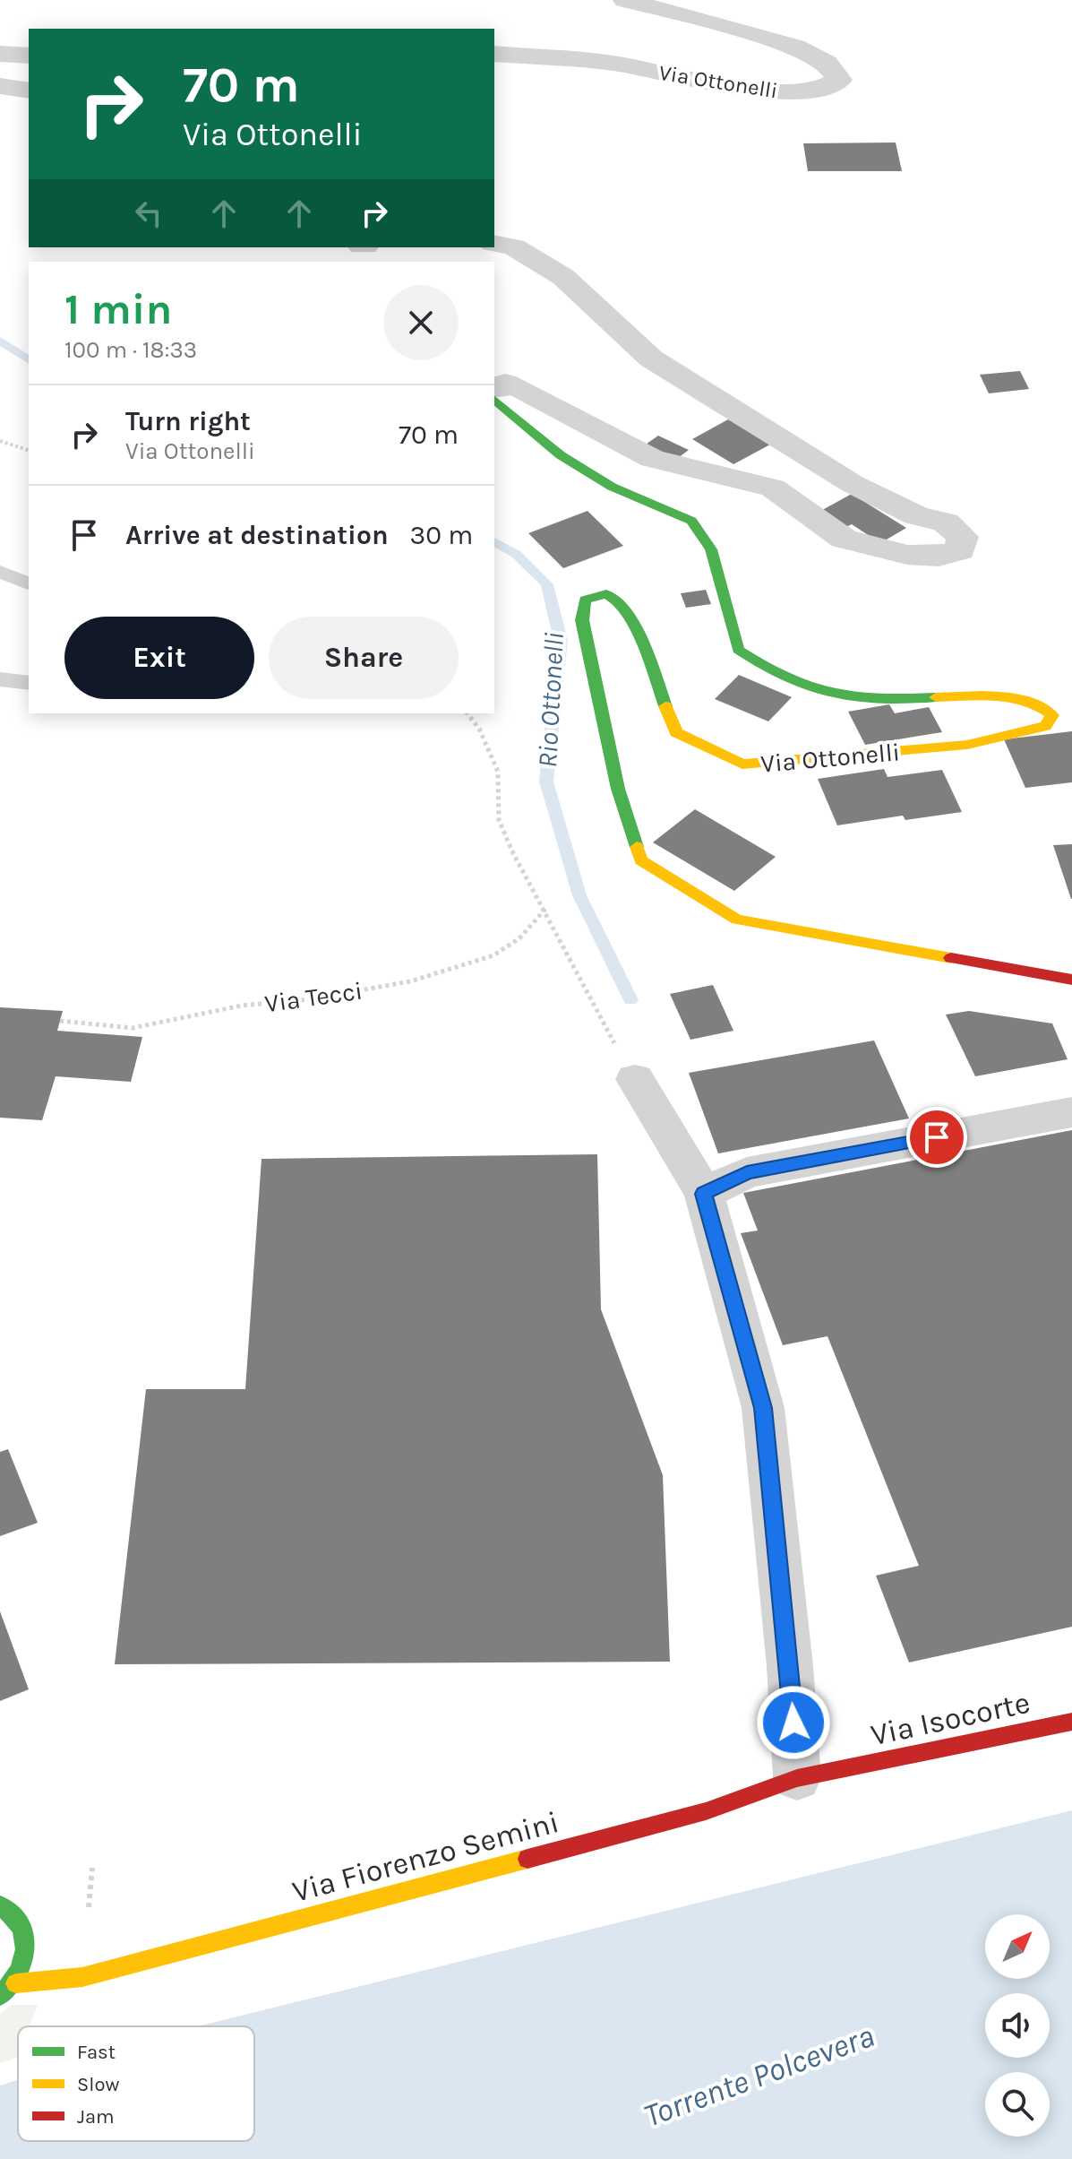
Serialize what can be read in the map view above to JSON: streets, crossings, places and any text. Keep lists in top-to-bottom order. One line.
{"streets":{"street":["Via Ottonelli","Via Isocorte","Via Fiorenzo Semini"],"path":["Via Tecci"]},"crossings":[["Via Isocorte","Via Fiorenzo Semini"]],"water":["Rio Ottonelli","Torrente Polcevera"],"legend":["Fast","Slow","Jam"],"north":"top right","page":{"turn":["70 m","Via Ottonelli"],"heading":["1 min","100 m · 18:33"],"list":[{"name":"Turn right","note":"Via Ottonelli","value":"70 m"},{"name":"Arrive at destination","value":"30 m"}],"buttons":["Exit","Share"]}}
